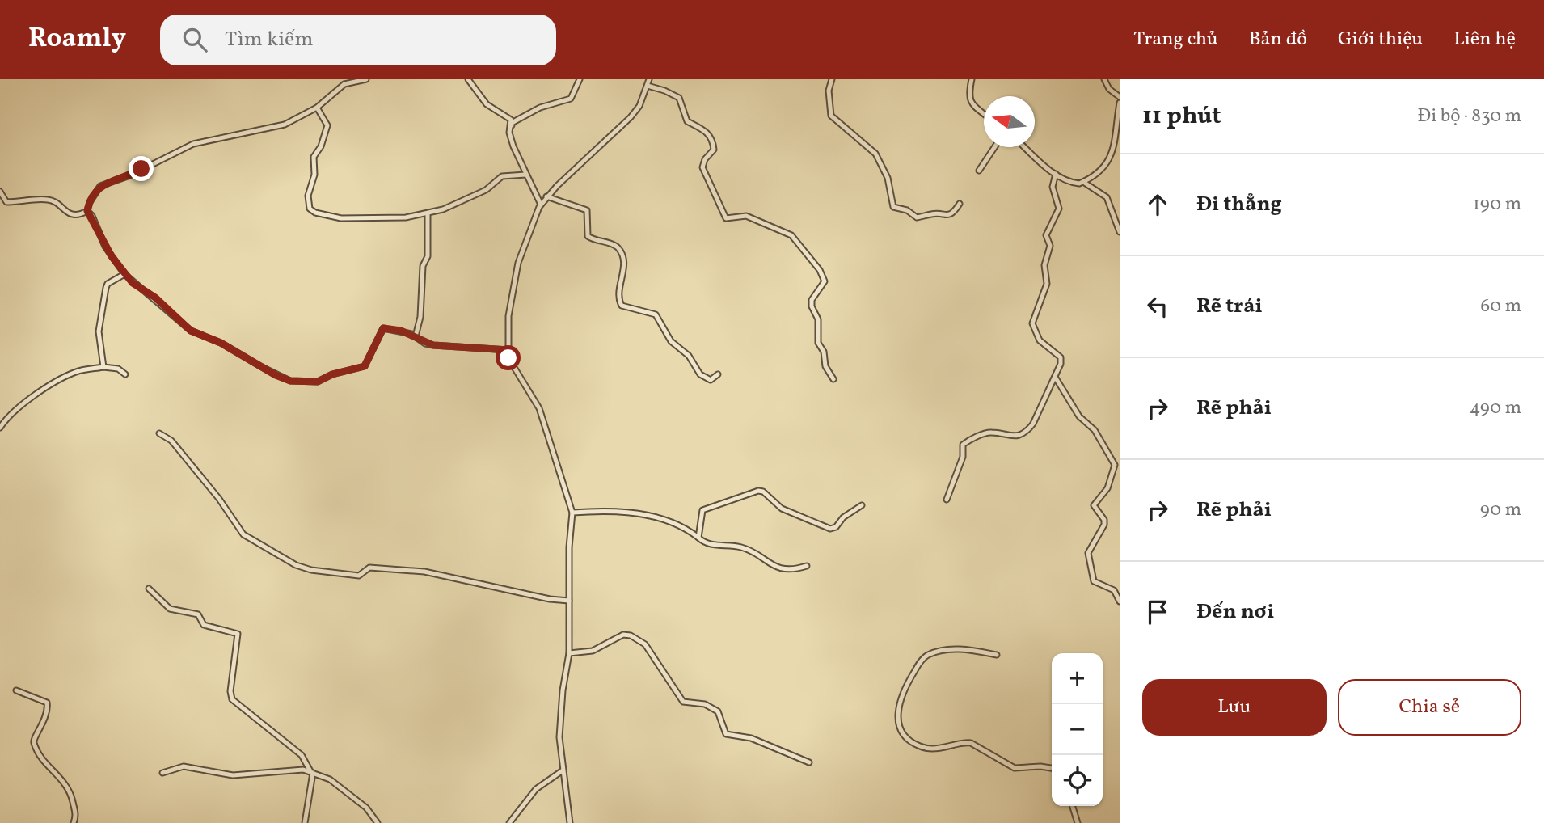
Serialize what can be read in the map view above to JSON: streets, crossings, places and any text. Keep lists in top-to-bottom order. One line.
{"north":"left","page":{"header":"Roamly","search":"Tìm kiếm","nav":["Trang chủ","Bản đồ","Giới thiệu","Liên hệ"],"heading":["11 phút","Đi bộ · 830 m"],"list":[["Đi thẳng","190 m"],["Rẽ trái","60 m"],["Rẽ phải","490 m"],["Rẽ phải","90 m"],"Đến nơi"],"map_buttons":["+","−"],"buttons":["Lưu","Chia sẻ"]}}
